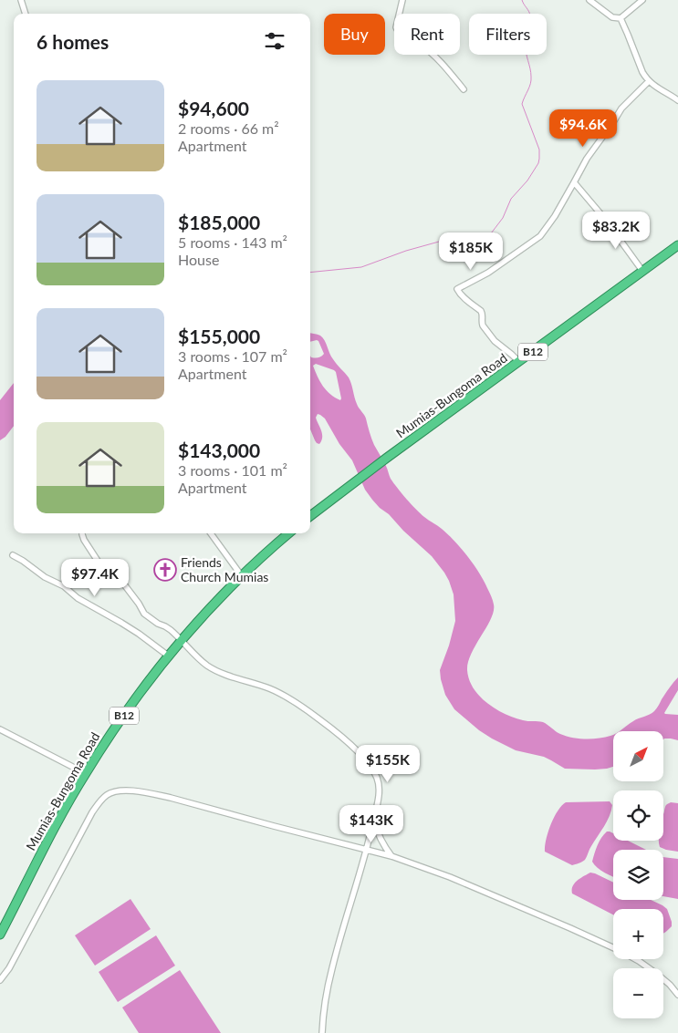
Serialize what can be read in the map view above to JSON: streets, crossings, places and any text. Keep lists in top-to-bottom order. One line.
{"streets":{"highway":["B12","Mumias-Bungoma Road"]},"places":{"church":["Friends Church Mumias"]},"north":"top right","page":{"chip":["Buy","Rent","Filters"],"heading":"6 homes","list":[{"name":"$94,600","note":"2 rooms · 66 m² · Apartment"},{"name":"$185,000","note":"5 rooms · 143 m² · House"},{"name":"$155,000","note":"3 rooms · 107 m² · Apartment"},{"name":"$143,000","note":"3 rooms · 101 m² · Apartment"}],"price":["$94.6K","$83.2K","$185K","$97.4K","$155K","$143K"],"map_buttons":["+","−"]}}
